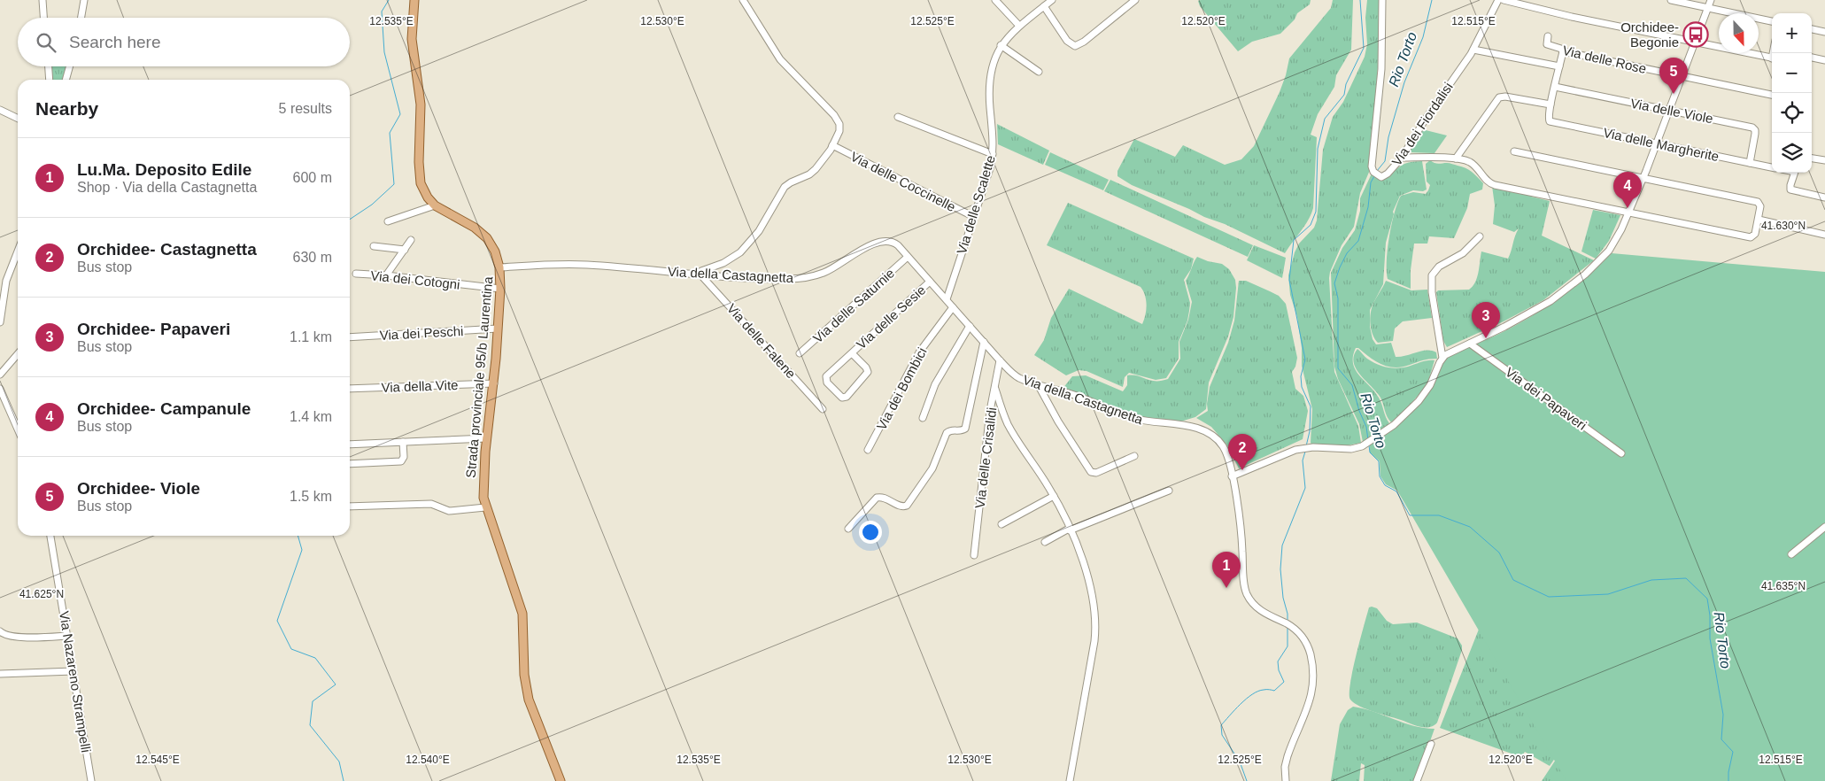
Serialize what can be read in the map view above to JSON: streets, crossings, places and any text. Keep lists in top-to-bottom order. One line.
{"streets":{"main road":["Strada provinciale 95/b Laurentina"],"street":["Via delle Rose","Via delle Viole","Via dei Fiordalisi","Via delle Margherite","Via delle Coccinelle","Via delle Scalette","Via della Castagnetta","Via dei Cotogni","Via delle Saturnie","Via delle Sesie","Via dei Peschi","Via delle Falene","Via della Vite","Via dei Bombici","Via dei Papaveri","Via delle Crisalidi","Via Nazareno Strampelli"]},"crossings":[["Via delle Viole","Via delle Margherite"],["Via delle Coccinelle","Via delle Scalette"],["Via delle Scalette","Via della Castagnetta"],["Via della Castagnetta","Via delle Saturnie"],["Via della Castagnetta","Via delle Sesie"],["Via della Castagnetta","Via delle Falene"],["Via della Castagnetta","Strada provinciale 95/b Laurentina"],["Via della Castagnetta","Via dei Bombici"],["Via della Castagnetta","Via delle Crisalidi"],["Via dei Cotogni","Strada provinciale 95/b Laurentina"],["Via dei Peschi","Strada provinciale 95/b Laurentina"],["Strada provinciale 95/b Laurentina","Via della Vite"]],"water":["Rio Torto"],"places":{"bus stop":["Orchidee- Begonie"]},"north":"bottom","page":{"map_buttons":["+","−"],"search":"Search here","pins":["5","4","3","2","1"],"heading":["Nearby","5 results"],"list":[{"mark":"1","name":"Lu.Ma. Deposito Edile","note":"Shop · Via della Castagnetta","value":"600 m"},{"mark":"2","name":"Orchidee- Castagnetta","note":"Bus stop","value":"630 m"},{"mark":"3","name":"Orchidee- Papaveri","note":"Bus stop","value":"1.1 km"},{"mark":"4","name":"Orchidee- Campanule","note":"Bus stop","value":"1.4 km"},{"mark":"5","name":"Orchidee- Viole","note":"Bus stop","value":"1.5 km"}]},"coordinates":["12.535°E","12.530°E","12.525°E","12.520°E","12.515°E","41.630°N","41.635°N","41.625°N","12.545°E","12.540°E"]}
